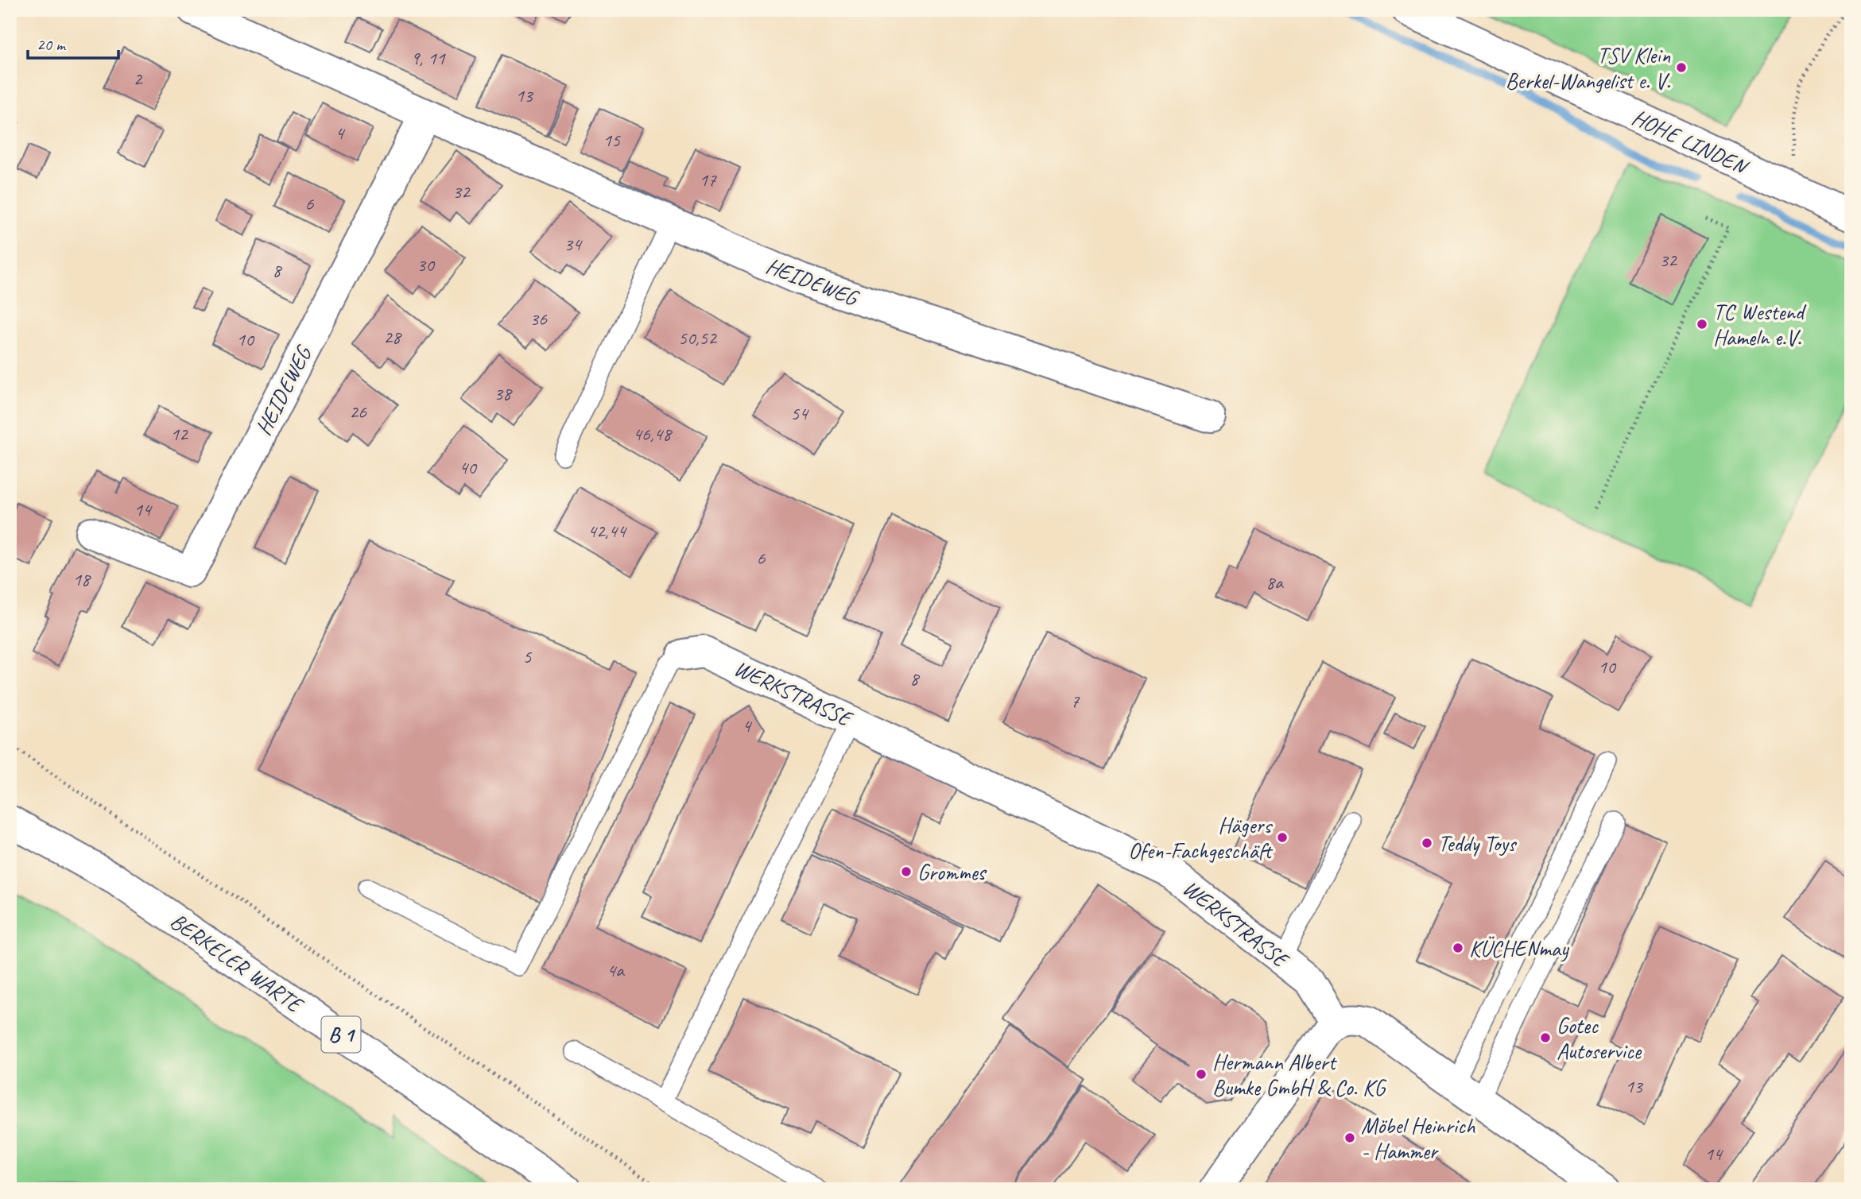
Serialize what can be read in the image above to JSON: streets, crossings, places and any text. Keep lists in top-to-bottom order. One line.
{"streets":{"street":["HOHE LINDEN","HEIDEWEG","WERKSTRASSE","BERKELER WARTE","B 1"]},"places":["TSV Klein Berkel-Wangelist e. V.","TC Westend Hameln e.V.","Hägers Ofen-Fachgeschäft","Teddy Toys","Grommes","KÜCHENmay","Gotec Autoservice","Hermann Albert Bumke GmbH & Co. KG","Möbel Heinrich - Hammer"],"house_numbers":["9, 11","2","13","4","15","17","32","6","34","32","30","8","36","28","50,52","10","38","26","54","12","46,48","40","14","42,44","6","18","8a","5","10","8","7","4","4a","13","14"],"scale_bar":"20 m"}
